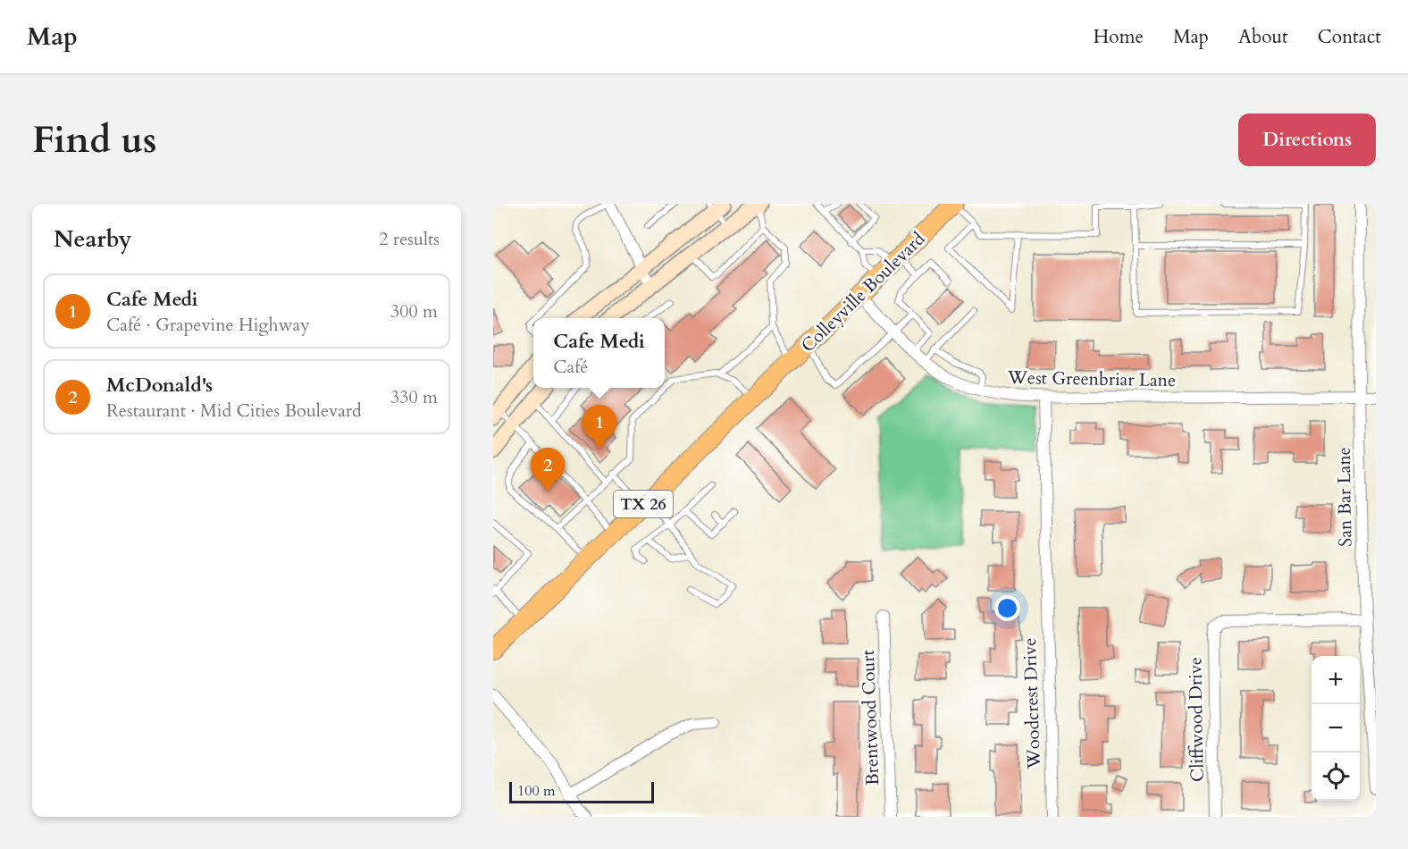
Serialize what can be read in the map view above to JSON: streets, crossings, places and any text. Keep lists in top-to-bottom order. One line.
{"streets":{"main road":["Colleyville Boulevard","TX 26"],"street":["West Greenbriar Lane","San Bar Lane","Woodcrest Drive","Brentwood Court","Cliffwood Drive"]},"crossings":[["Colleyville Boulevard","West Greenbriar Lane"],["Colleyville Boulevard","TX 26"],["West Greenbriar Lane","San Bar Lane"],["West Greenbriar Lane","Woodcrest Drive"],["San Bar Lane","Cliffwood Drive"]],"scale_bar":"100 m","page":{"header":"Map","nav":["Home","Map","About","Contact"],"buttons":"Directions","title":"Find us","heading":["Nearby","2 results"],"list":[{"mark":"1","name":"Cafe Medi","note":"Café · Grapevine Highway","value":"300 m"},{"mark":"2","name":"McDonald's","note":"Restaurant · Mid Cities Boulevard","value":"330 m"}],"popup":["Cafe Medi","Café"],"pins":["1","2"],"map_buttons":["+","−"],"scale":"100 m"}}
